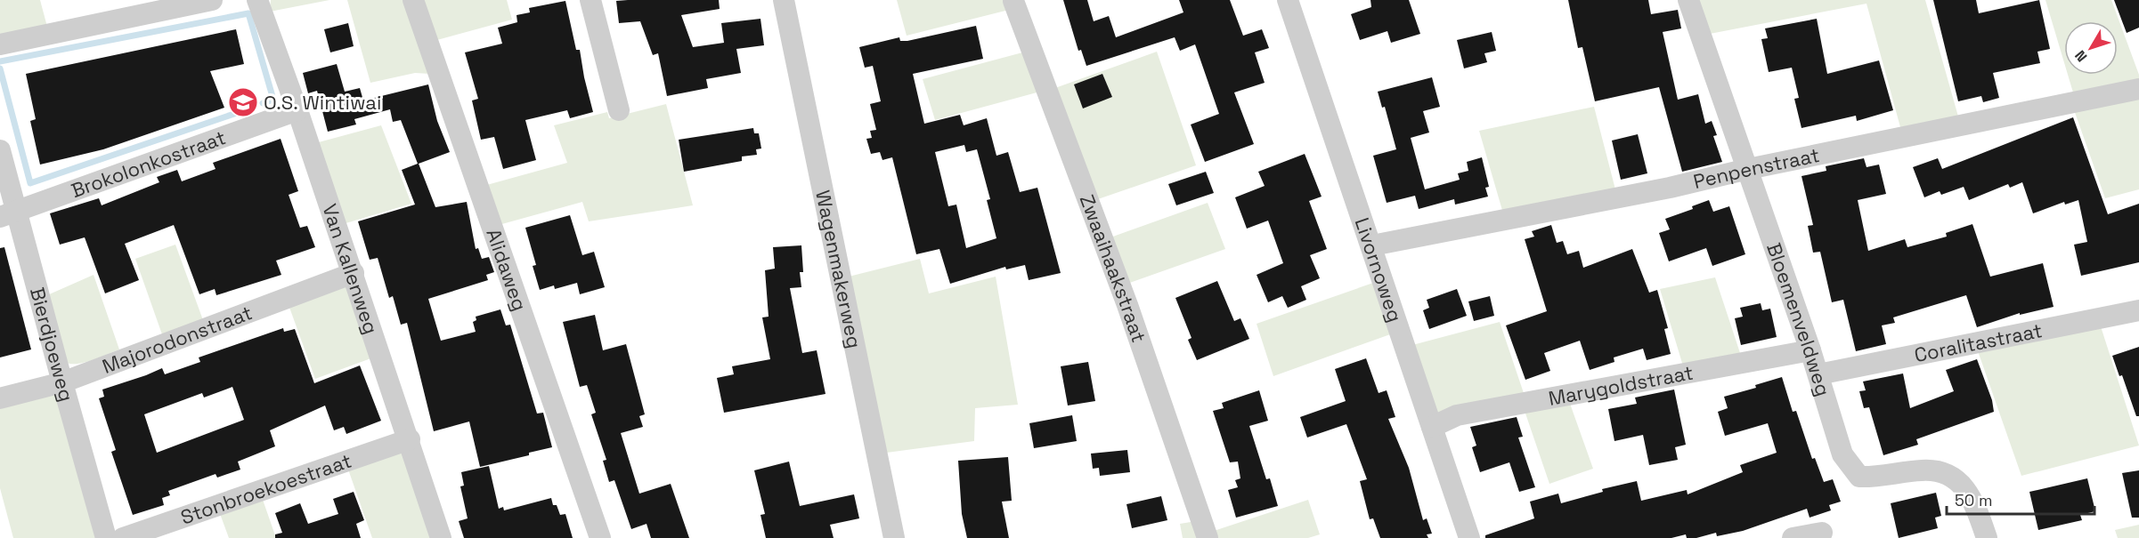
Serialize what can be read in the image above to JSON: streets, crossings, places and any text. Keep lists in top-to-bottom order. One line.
{"streets":{"street":["Brokolonkostraat","Penpenstraat","Van Kallenweg","Alidaweg","Wagenmakerweg","Zwaaihaakstraat","Livornoweg","Bloemenveldweg","Majorodonstraat","Coralitastraat","Bierdjoeweg","Marygoldstraat","Stonbroekoestraat"]},"crossings":[["Brokolonkostraat","Van Kallenweg"],["Brokolonkostraat","Bierdjoeweg"],["Penpenstraat","Livornoweg"],["Penpenstraat","Bloemenveldweg"],["Van Kallenweg","Majorodonstraat"],["Van Kallenweg","Stonbroekoestraat"],["Livornoweg","Marygoldstraat"],["Bloemenveldweg","Coralitastraat"],["Bloemenveldweg","Marygoldstraat"],["Majorodonstraat","Bierdjoeweg"]],"places":{"school or university":["O.S. Wintiwai"]},"scale_bar":"50 m","north":"bottom left"}
